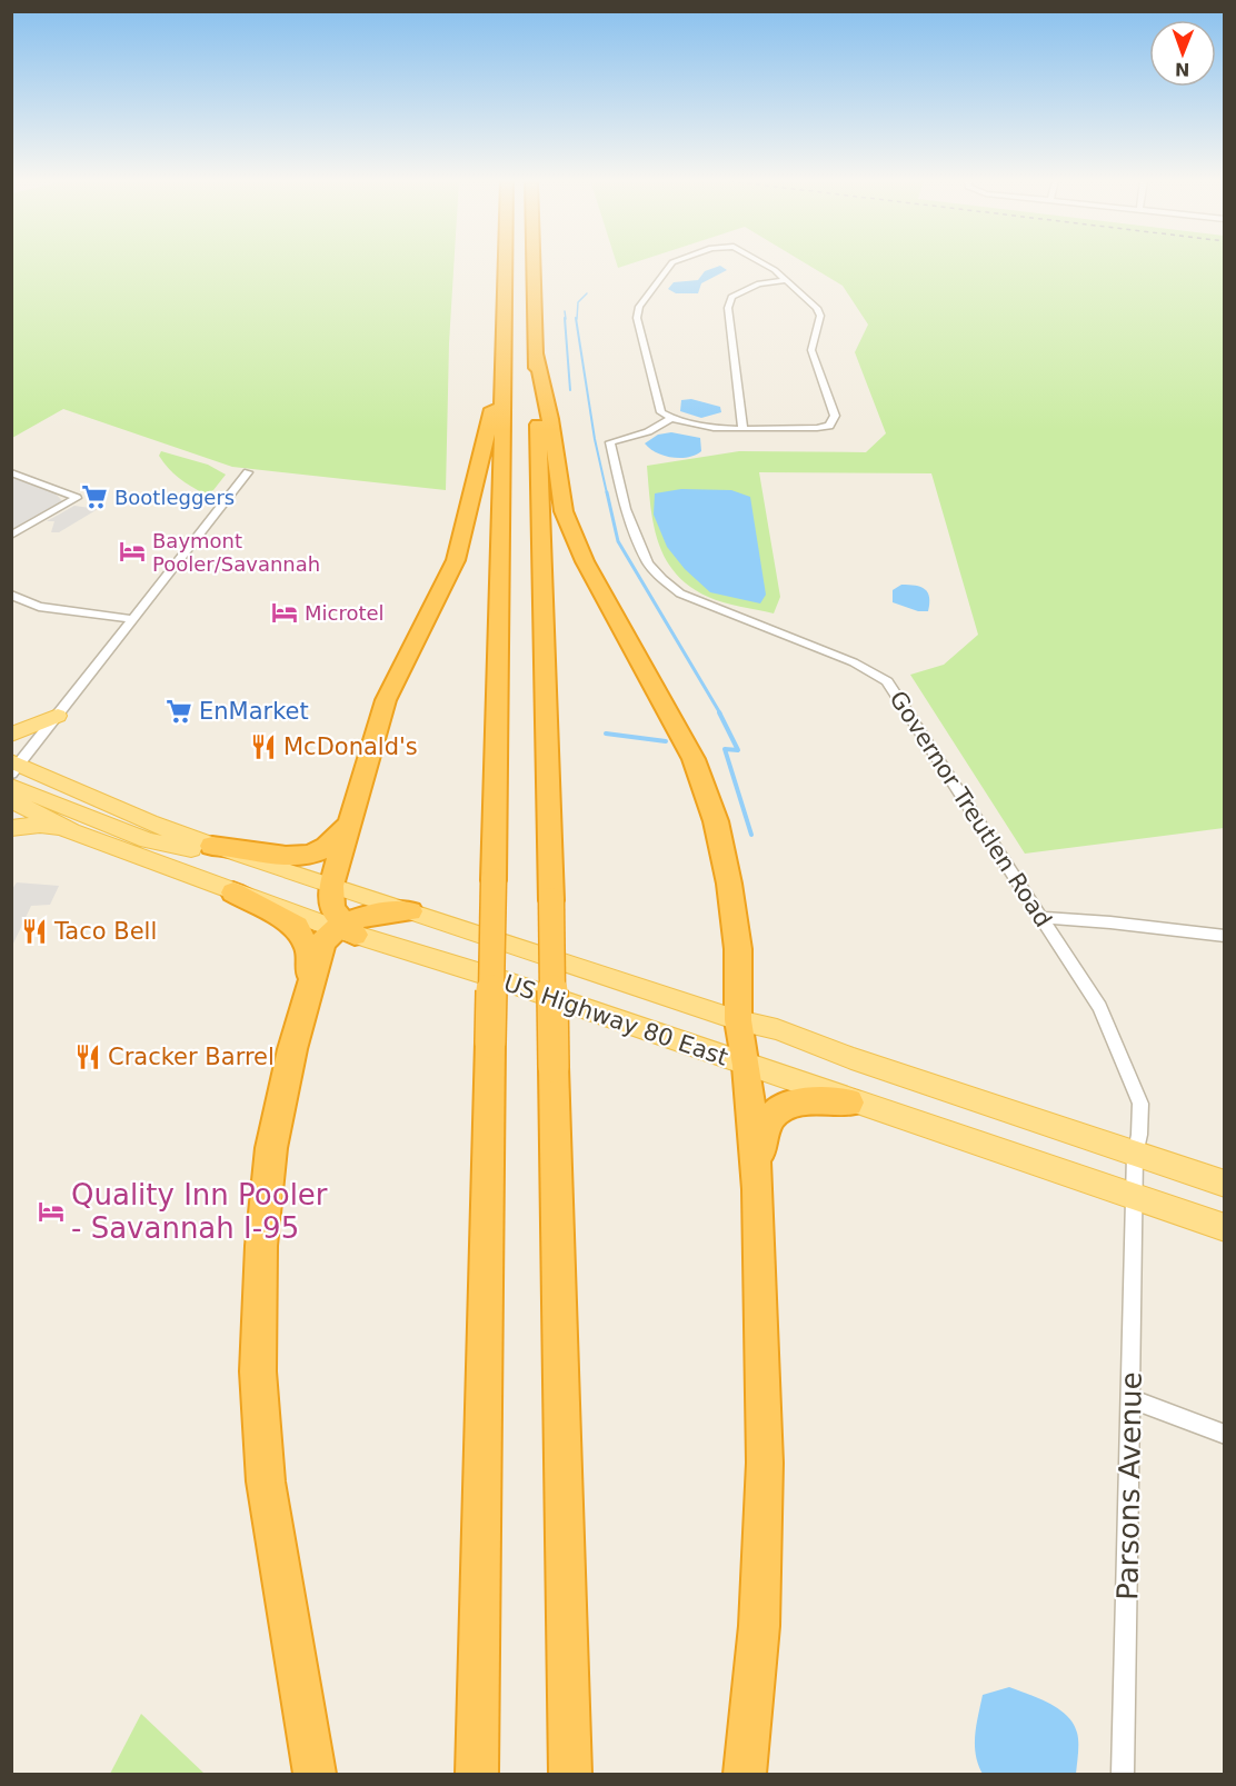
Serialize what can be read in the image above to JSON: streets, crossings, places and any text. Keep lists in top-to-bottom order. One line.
{"streets":{"main road":["US Highway 80 East"],"street":["Governor Treutlen Road","Parsons Avenue"]},"crossings":[["Governor Treutlen Road","US Highway 80 East"],["Governor Treutlen Road","Parsons Avenue"],["US Highway 80 East","Parsons Avenue"]],"places":{"supermarket":["Bootleggers","EnMarket"],"hotel":["Baymont Pooler/Savannah","Microtel","Quality Inn Pooler - Savannah I-95"],"restaurant":["McDonald's","Taco Bell","Cracker Barrel"]},"north":"bottom"}
